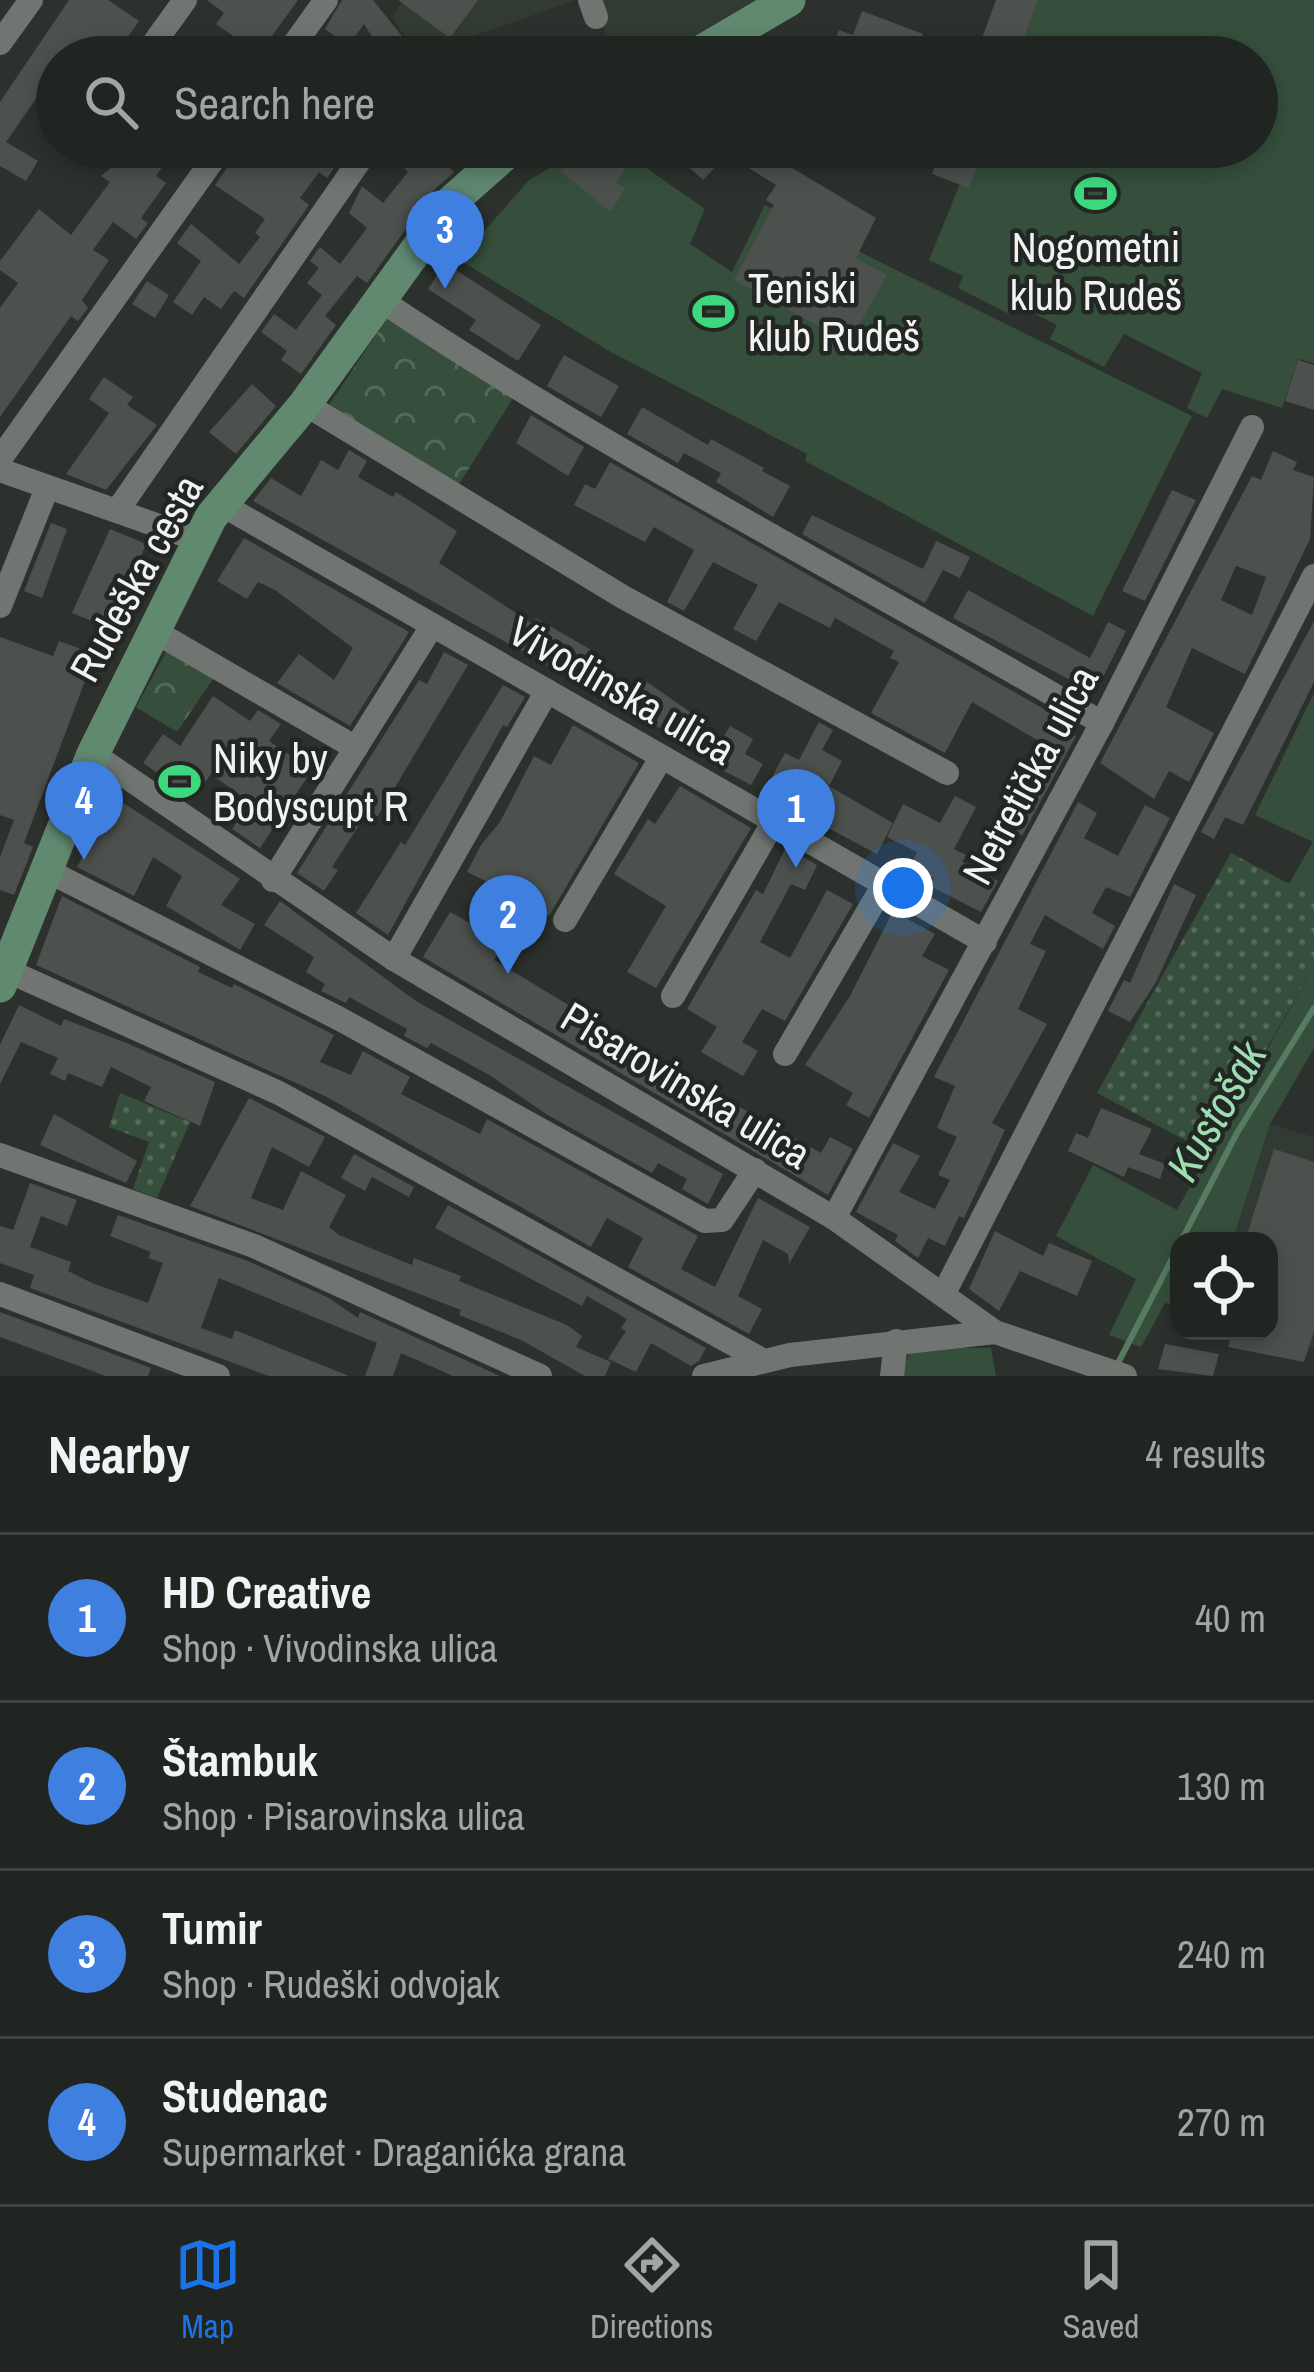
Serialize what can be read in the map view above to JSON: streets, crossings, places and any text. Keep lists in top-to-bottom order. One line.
{"streets":{"street":["Rudeška cesta","Vivodinska ulica","Netretička ulica","Pisarovinska ulica"]},"crossings":[["Rudeška cesta","Vivodinska ulica"],["Rudeška cesta","Pisarovinska ulica"],["Vivodinska ulica","Netretička ulica"],["Netretička ulica","Pisarovinska ulica"]],"water":["Kustošak"],"places":{"sports":["Nogometni klub Rudeš","Teniski klub Rudeš","Niky by Bodyscupt R"]},"page":{"search":"Search here","pins":["3","4","1","2"],"heading":["Nearby","4 results"],"list":[{"mark":"1","name":"HD Creative","note":"Shop · Vivodinska ulica","value":"40 m"},{"mark":"2","name":"Štambuk","note":"Shop · Pisarovinska ulica","value":"130 m"},{"mark":"3","name":"Tumir","note":"Shop · Rudeški odvojak","value":"240 m"},{"mark":"4","name":"Studenac","note":"Supermarket · Draganićka grana","value":"270 m"}],"nav":["Map","Directions","Saved"]}}
